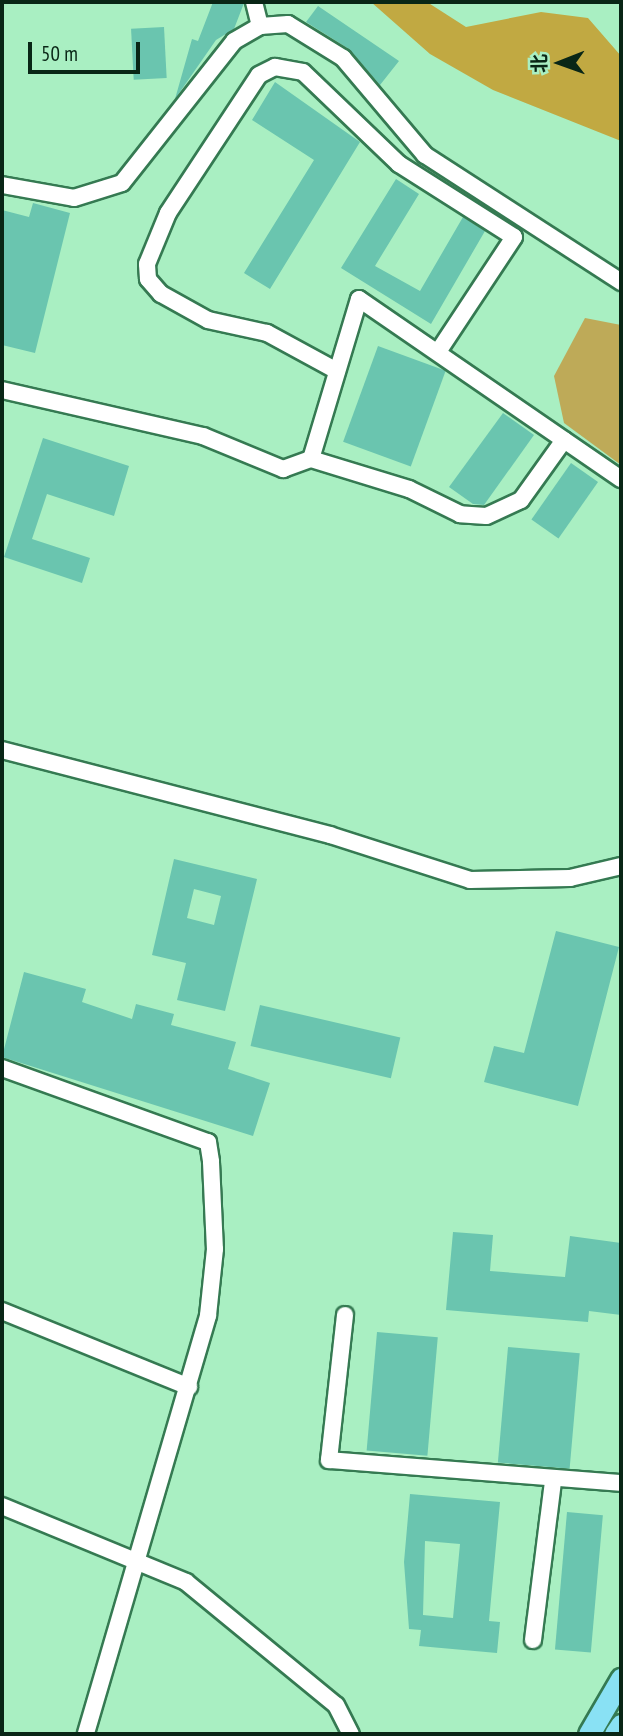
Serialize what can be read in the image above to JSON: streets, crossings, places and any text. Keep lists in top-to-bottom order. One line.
{"scale_bar":"50 m","north":"left"}
